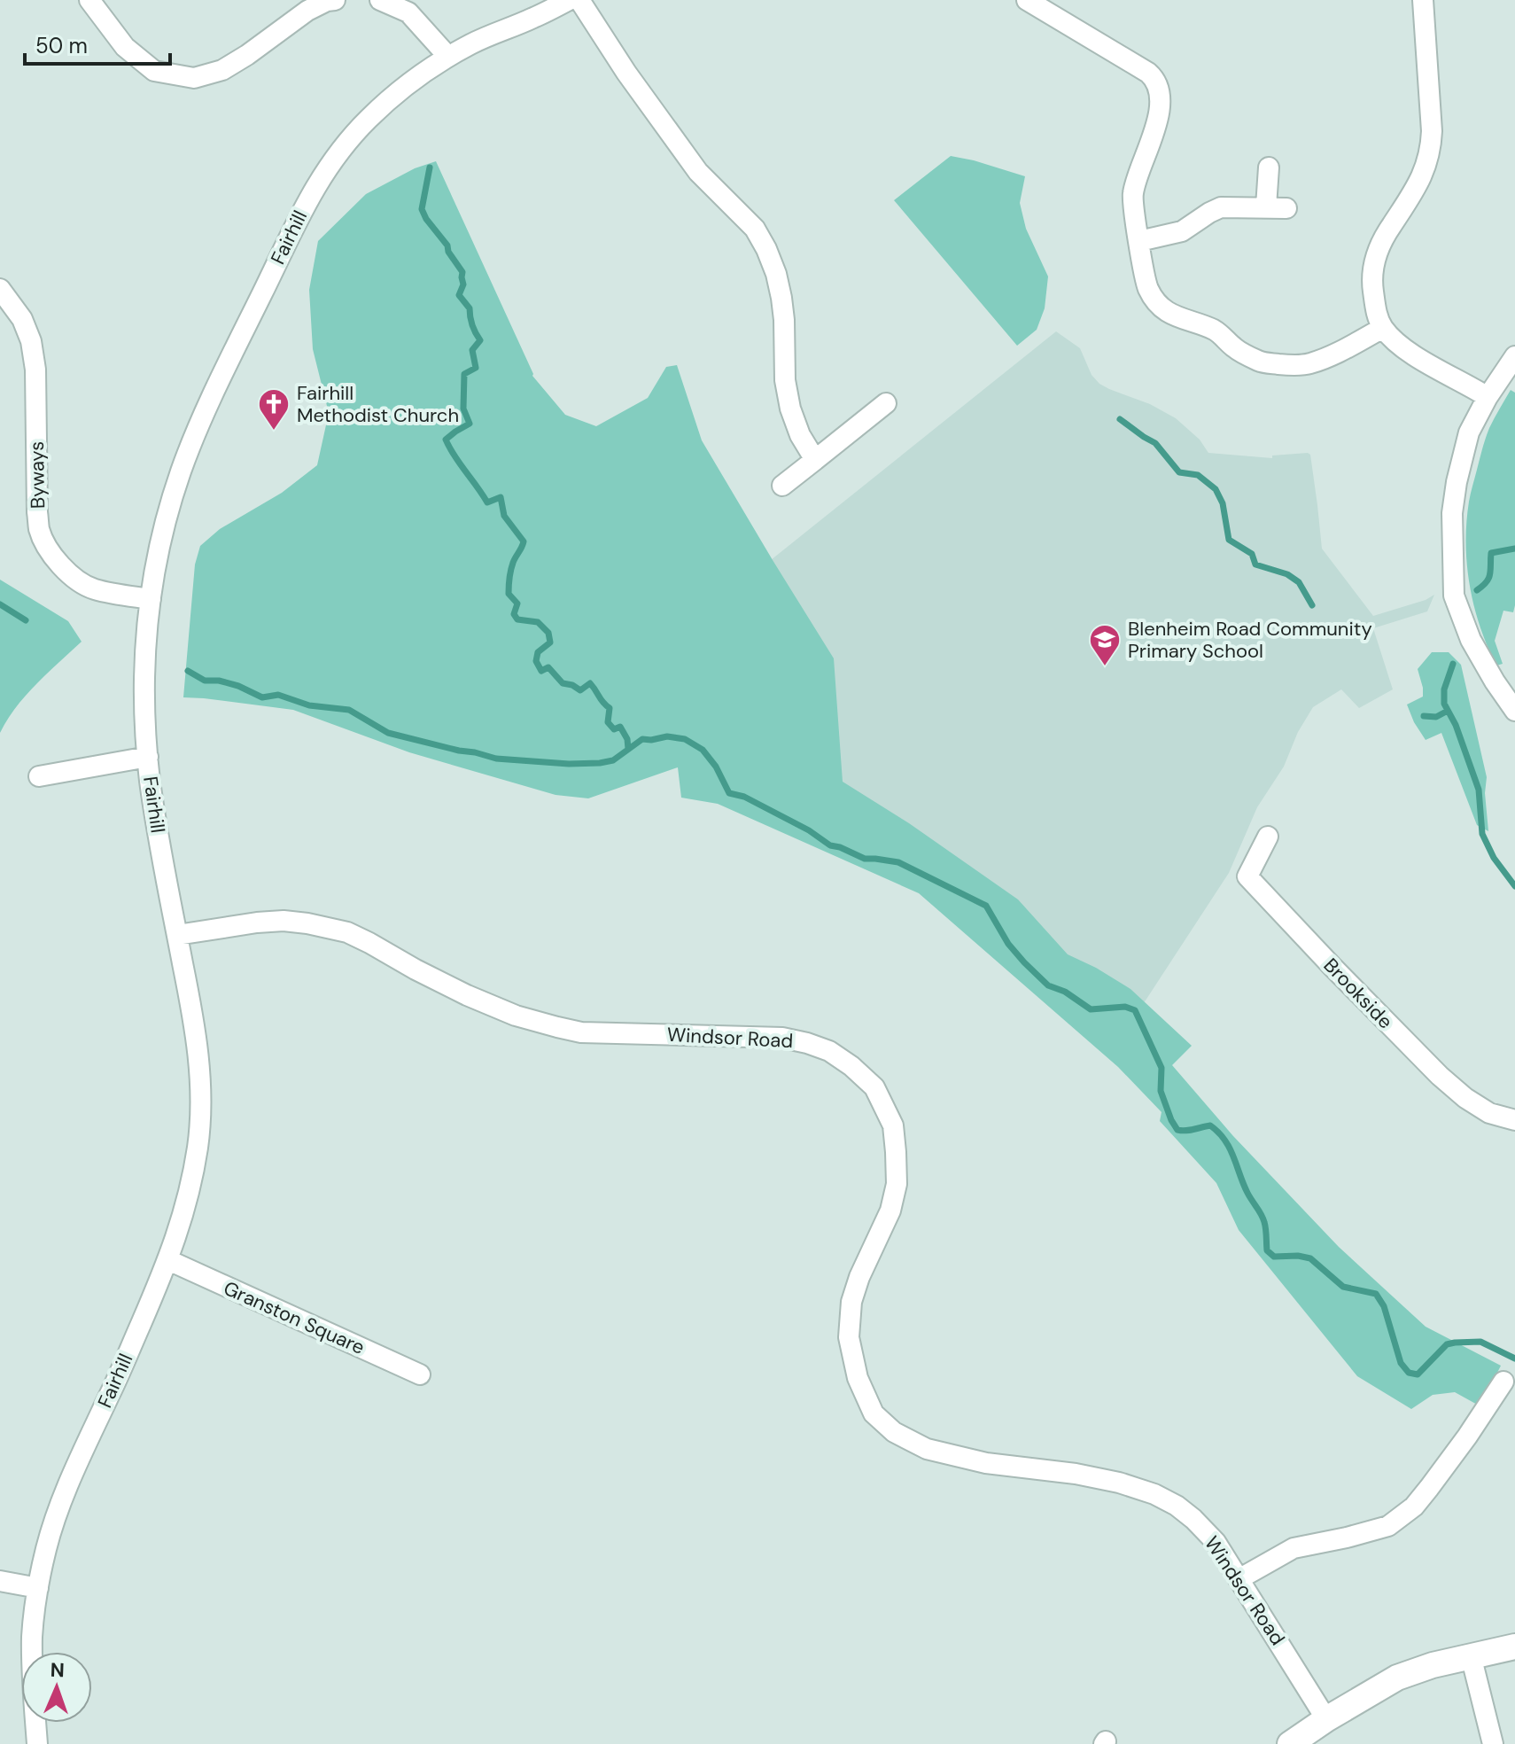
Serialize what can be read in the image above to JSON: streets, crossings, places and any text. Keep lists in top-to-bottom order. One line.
{"streets":{"street":["Fairhill","Byways","Brookside","Windsor Road","Granston Square"]},"crossings":[["Fairhill","Byways"],["Fairhill","Windsor Road"],["Fairhill","Granston Square"]],"places":{"church":["Fairhill Methodist Church"],"school or university":["Blenheim Road Community Primary School"]},"scale_bar":"50 m","north":"top"}
